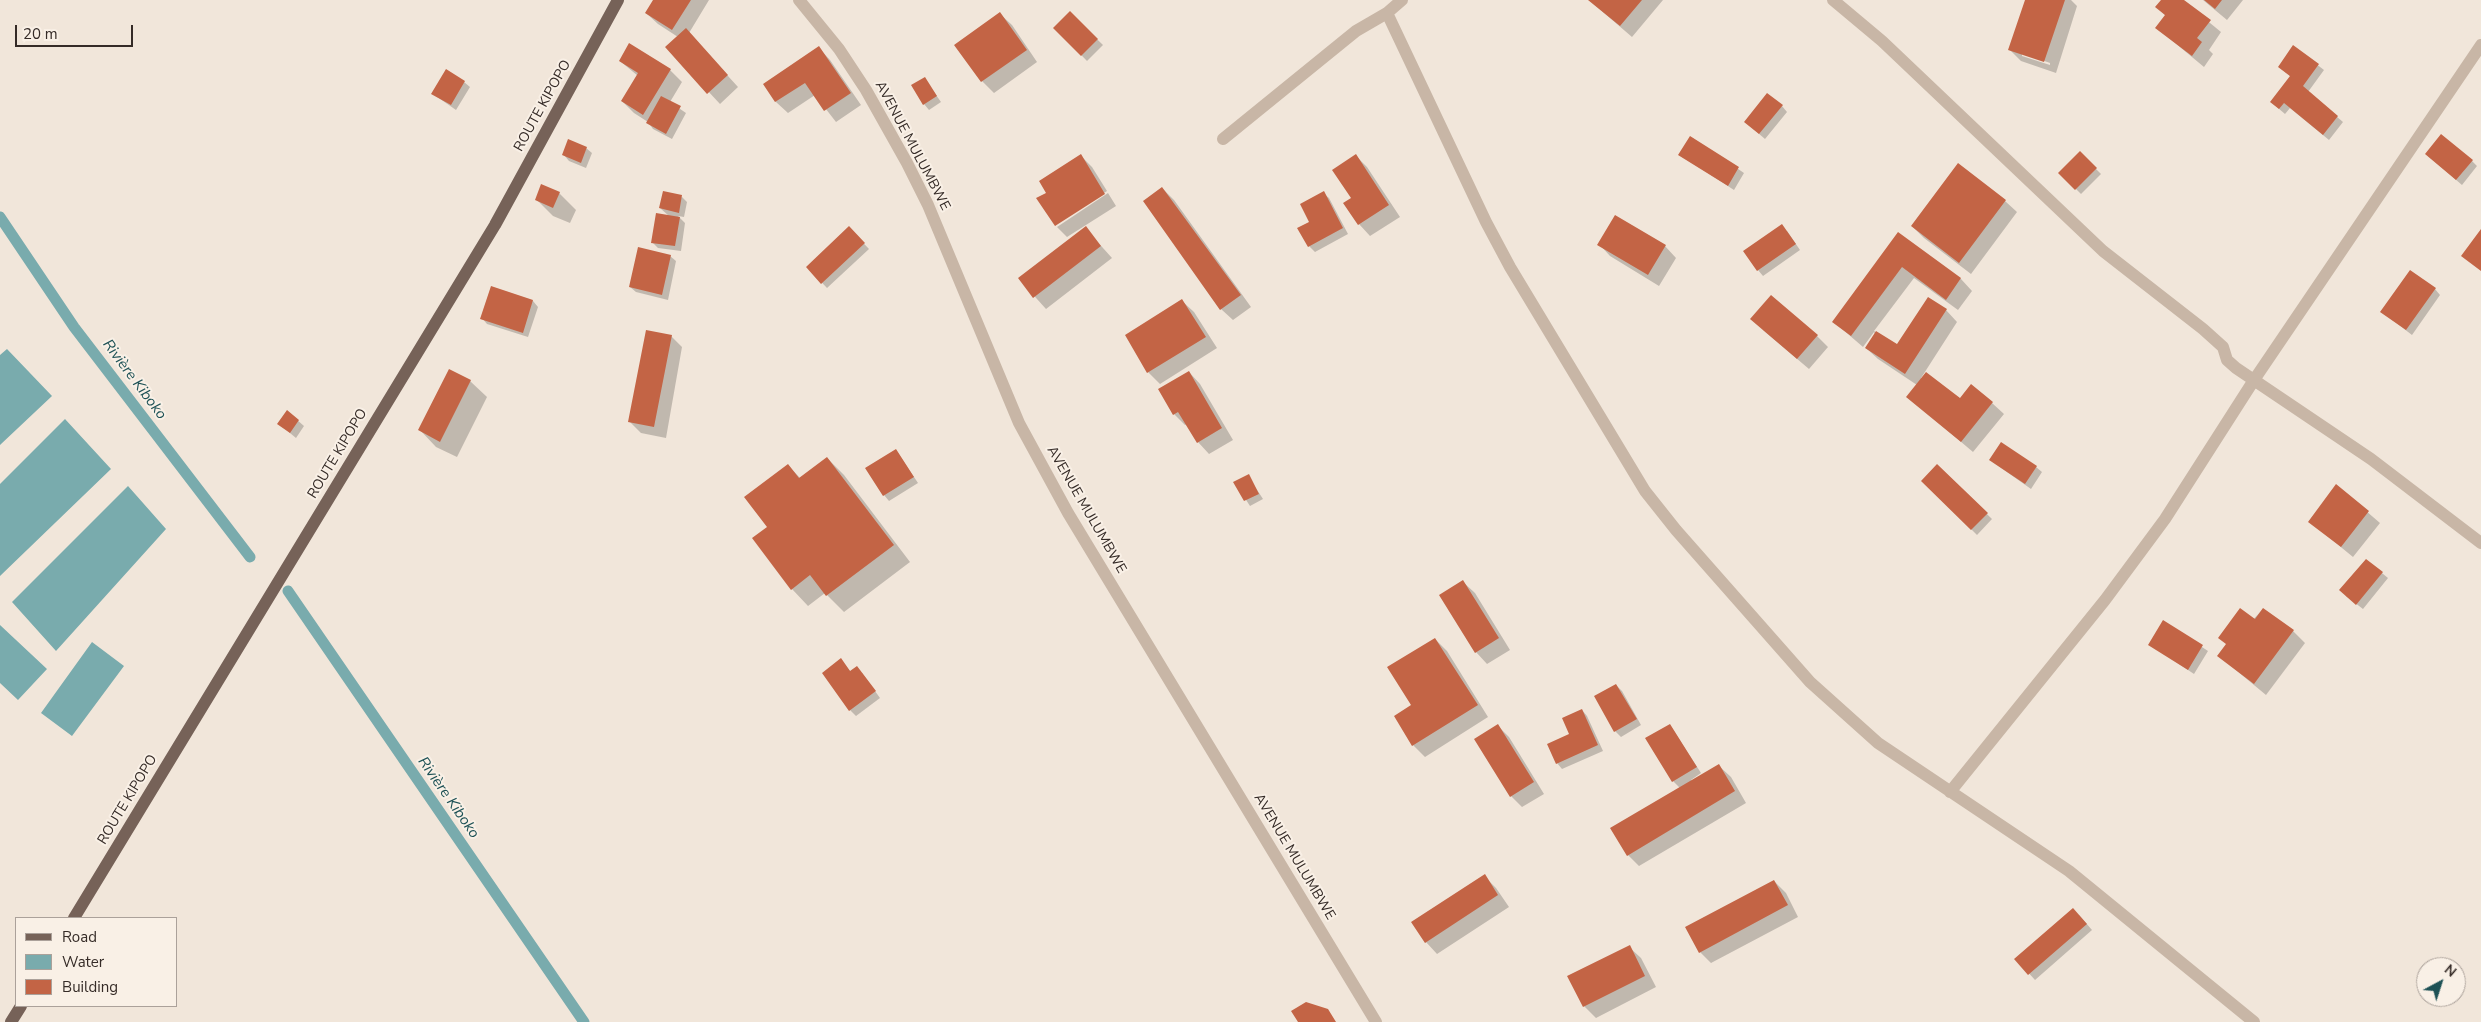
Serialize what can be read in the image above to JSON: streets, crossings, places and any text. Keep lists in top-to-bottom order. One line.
{"streets":{"main road":["ROUTE KIPOPO"],"street":["AVENUE MULUMBWE"]},"water":["Rivière Kiboko"],"legend":["Road","Water","Building"],"scale_bar":"20 m","north":"top right"}
